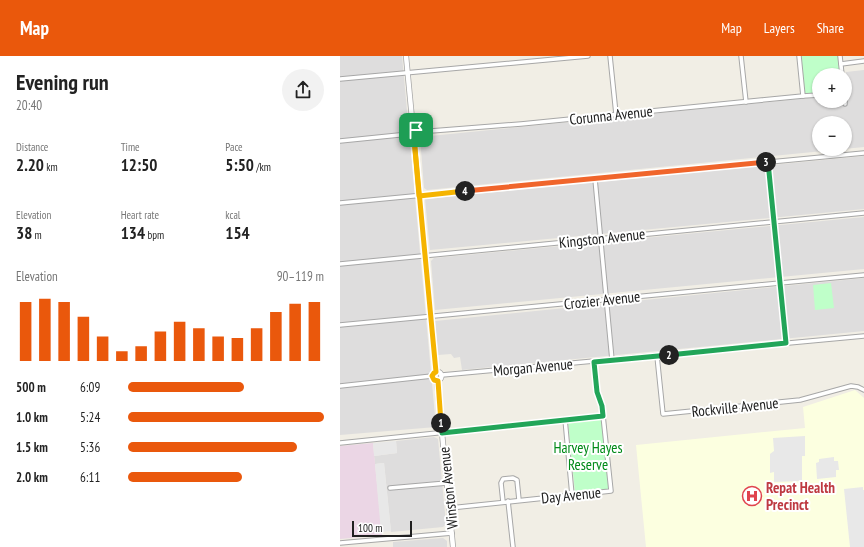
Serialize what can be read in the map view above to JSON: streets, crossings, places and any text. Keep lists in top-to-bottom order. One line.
{"streets":{"street":["Corunna Avenue","Kingston Avenue","Crozier Avenue","Morgan Avenue","Rockville Avenue","Winston Avenue","Day Avenue"]},"crossings":[["Morgan Avenue","Rockville Avenue"],["Morgan Avenue","Winston Avenue"],["Morgan Avenue","Day Avenue"],["Winston Avenue","Day Avenue"]],"parks":["Harvey Hayes Reserve"],"places":{"hospital":["Repat Health Precinct"]},"scale_bar":"100 m","page":{"header":"Map","nav":["Map","Layers","Share"],"heading":["Evening run","20:40"],"map_buttons":["+","−"],"stats":[["Distance","2.20 km"],["Time","12:50"],["Pace","5:50 /km"],["Elevation","38 m"],["Heart rate","134 bpm"],["kcal","154"]],"pins":["3","4","2","1"],"chart":["Elevation","90–119 m"],"list":[{"name":"500 m","note":"6:09"},{"name":"1.0 km","note":"5:24"},{"name":"1.5 km","note":"5:36"},{"name":"2.0 km","note":"6:11"}],"scale":"100 m"}}
